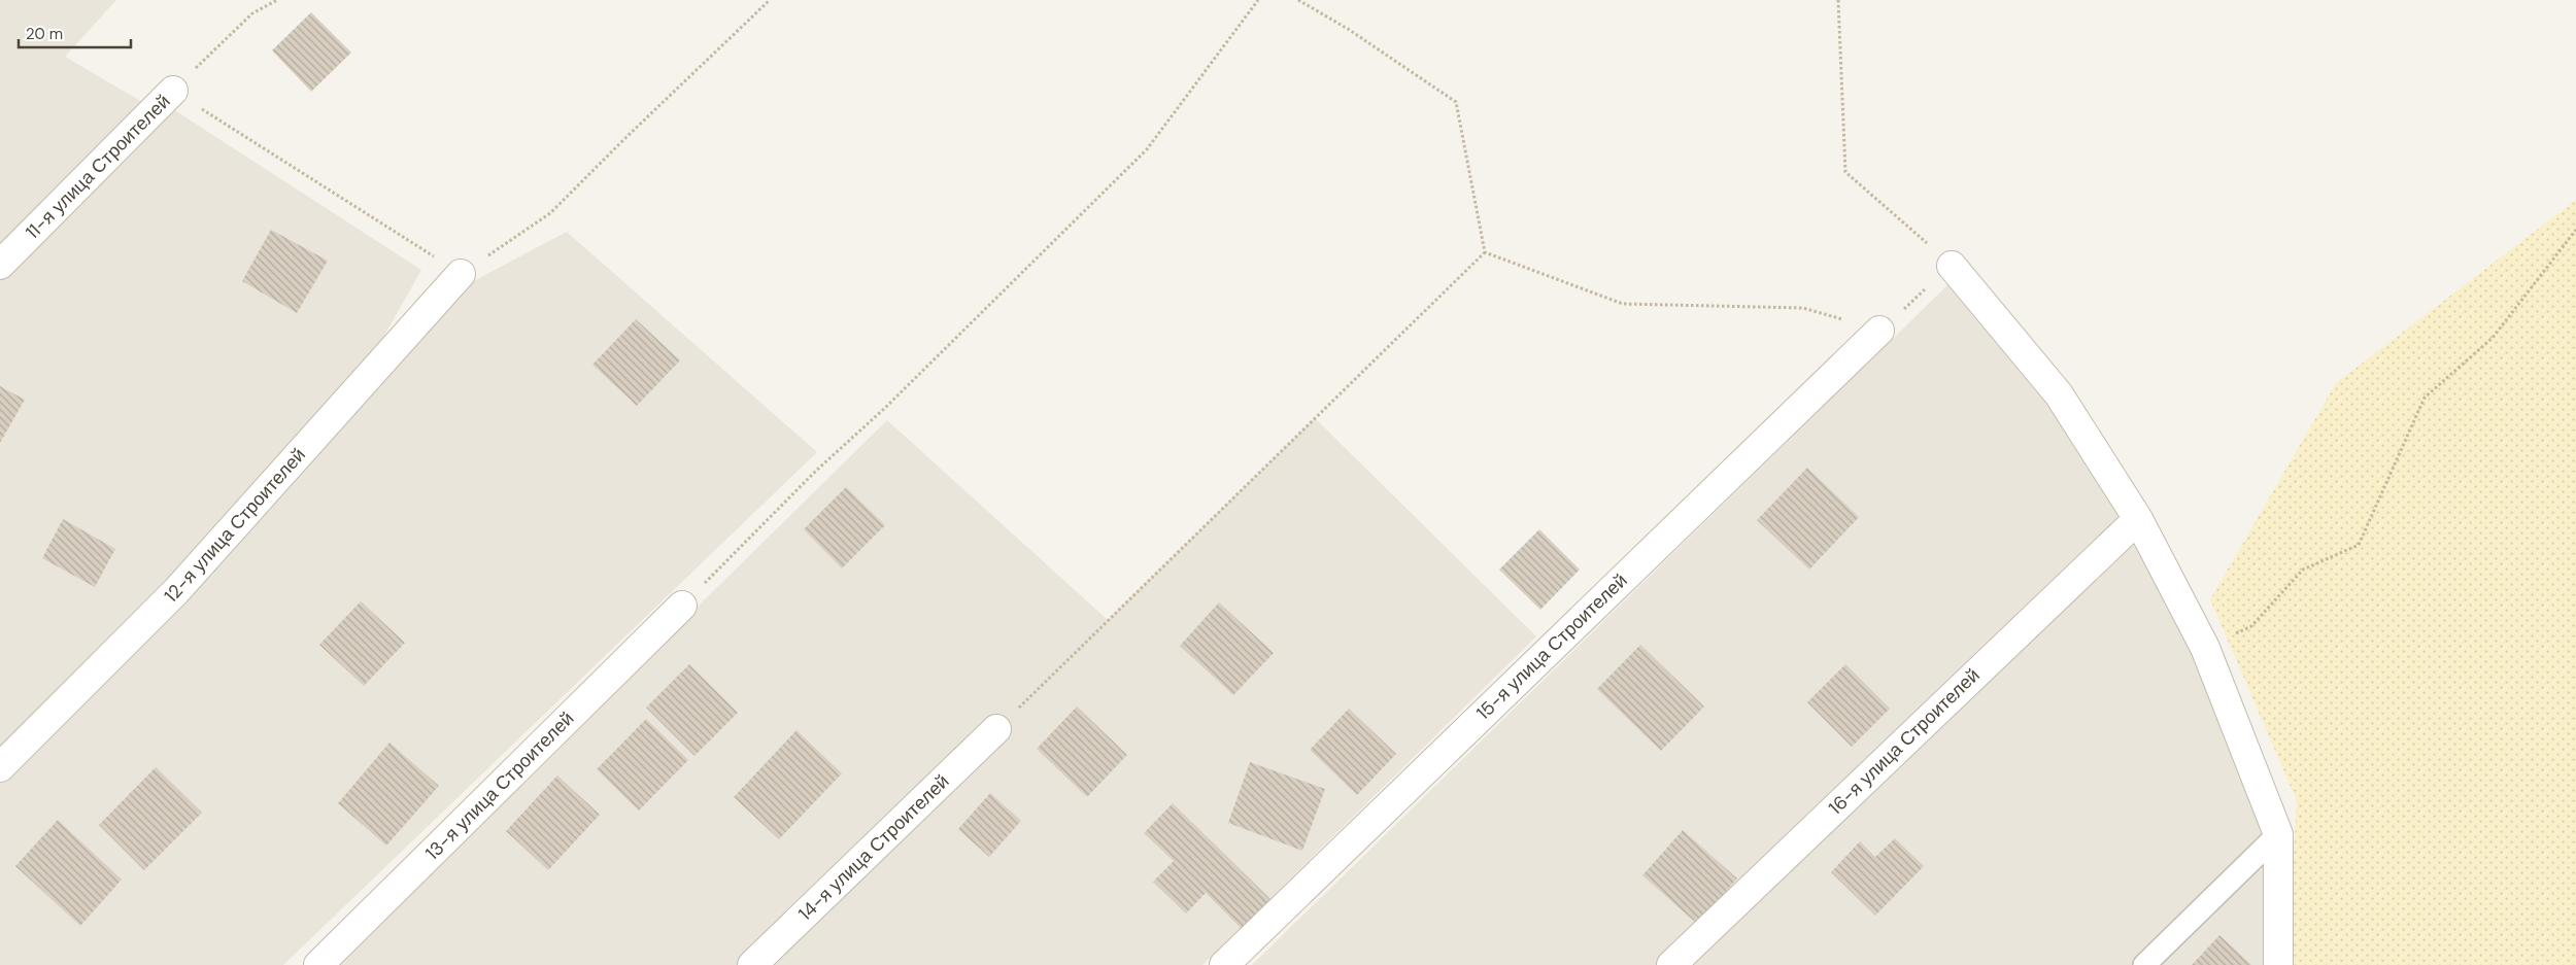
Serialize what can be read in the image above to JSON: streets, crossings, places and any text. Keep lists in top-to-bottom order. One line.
{"streets":{"street":["11-я улица Строителей","12-я улица Строителей","15-я улица Строителей","16-я улица Строителей","13-я улица Строителей","14-я улица Строителей"]},"scale_bar":"20 m"}
